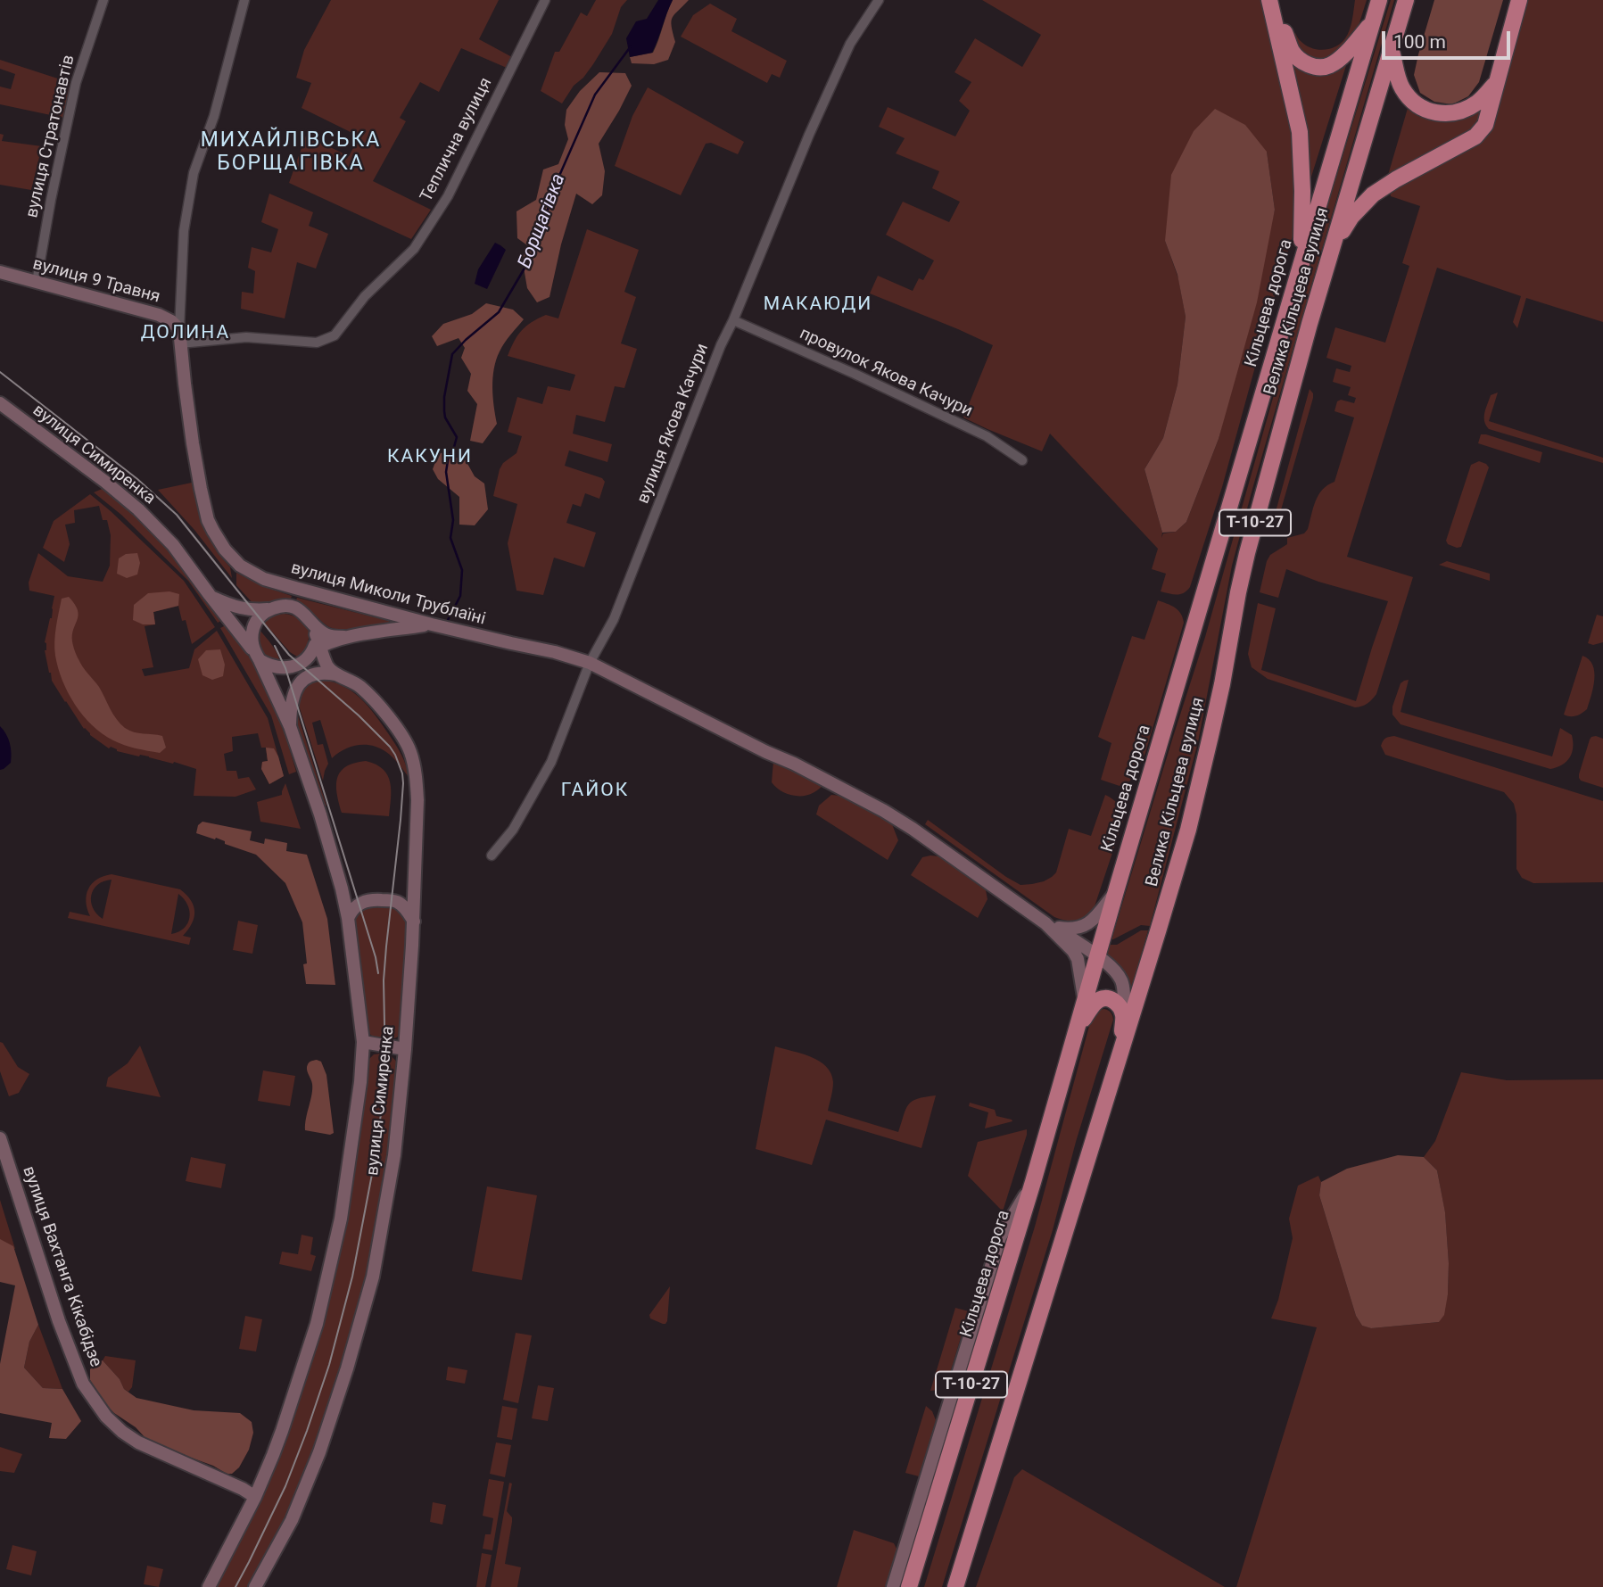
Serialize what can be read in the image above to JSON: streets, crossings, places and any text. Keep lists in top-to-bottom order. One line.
{"streets":{"highway":["Велика Кільцева вулиця","Кільцева дорога","Т-10-27"],"street":["вулиця Стратонавтів","Теплична вулиця","вулиця 9 Травня","провулок Якова Качури","вулиця Якова Качури","вулиця Симиренка","вулиця Миколи Трублаїні","вулиця Вахтанга Кікабідзе"]},"crossings":[["вулиця Стратонавтів","вулиця 9 Травня"],["Теплична вулиця","вулиця Миколи Трублаїні"],["вулиця 9 Травня","вулиця Миколи Трублаїні"],["Кільцева дорога","вулиця Миколи Трублаїні"],["провулок Якова Качури","вулиця Якова Качури"],["вулиця Якова Качури","вулиця Миколи Трублаїні"],["вулиця Симиренка","вулиця Вахтанга Кікабідзе"]],"districts":["МИХАЙЛІВСЬКА БОРЩАГІВКА","МАКАЮДИ","ДОЛИНА","КАКУНИ","ГАЙОК"],"water":["Борщагівка"],"scale_bar":"100 m"}
